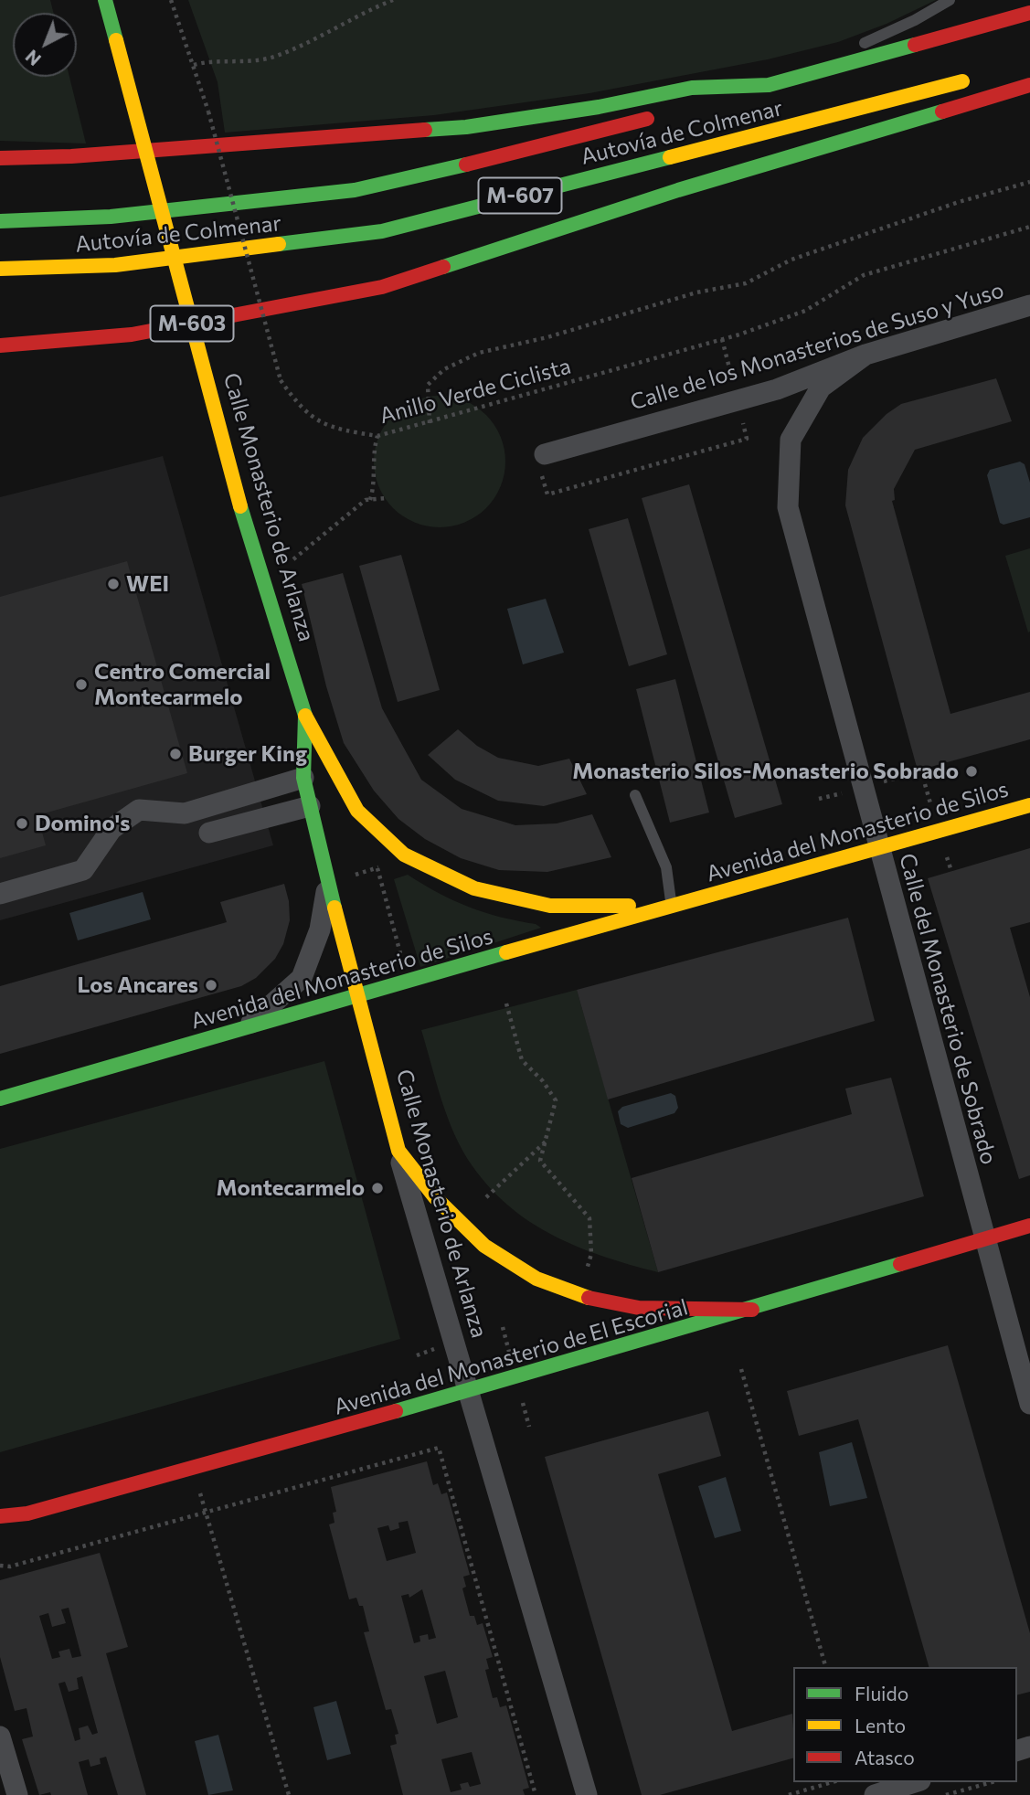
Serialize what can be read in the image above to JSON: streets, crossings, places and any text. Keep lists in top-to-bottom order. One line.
{"streets":{"main road":["Autovía de Colmenar","M-607","M-603","Calle Monasterio de Arlanza","Avenida del Monasterio de Silos","Avenida del Monasterio de El Escorial"],"street":["Calle de los Monasterios de Suso y Yuso","Calle del Monasterio de Sobrado"],"path":["Anillo Verde Ciclista"]},"crossings":[["Calle de los Monasterios de Suso y Yuso","Calle del Monasterio de Sobrado"],["Calle Monasterio de Arlanza","Avenida del Monasterio de Silos"],["Calle Monasterio de Arlanza","Avenida del Monasterio de El Escorial"],["Avenida del Monasterio de Silos","Calle del Monasterio de Sobrado"],["Calle del Monasterio de Sobrado","Avenida del Monasterio de El Escorial"]],"places":["WEI","Centro Comercial Montecarmelo","Burger King","Monasterio Silos-Monasterio Sobrado","Domino's","Los Ancares","Montecarmelo"],"legend":["Fluido","Lento","Atasco"],"north":"bottom left"}
